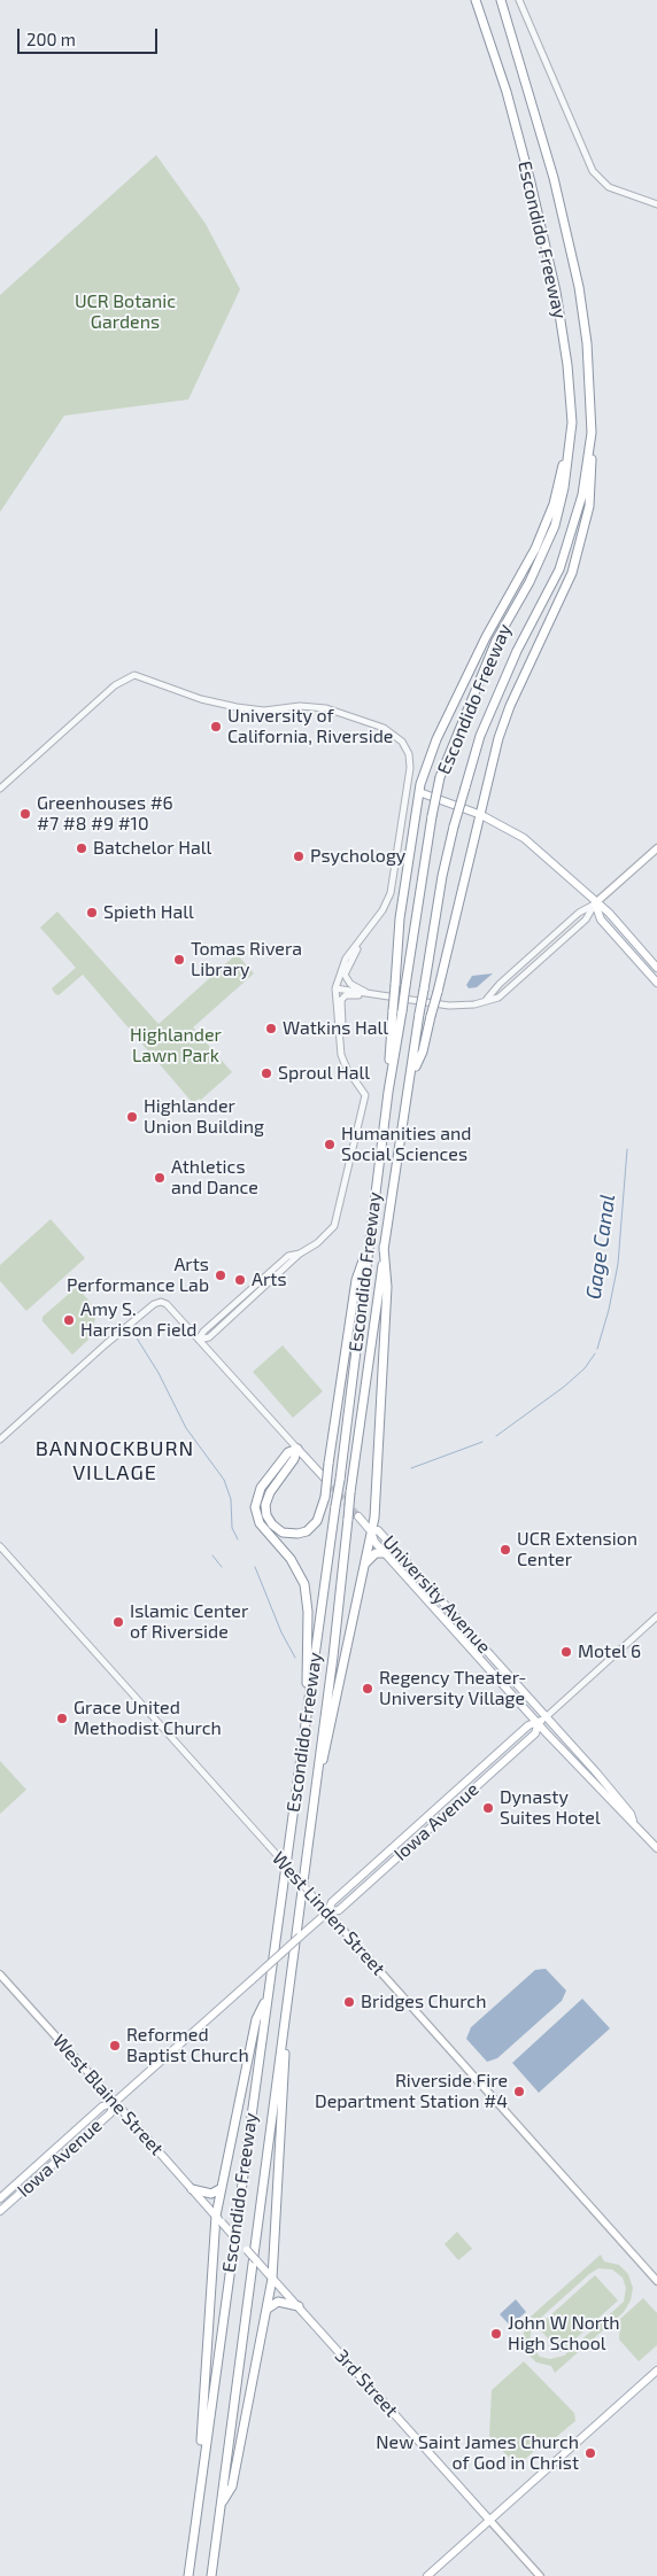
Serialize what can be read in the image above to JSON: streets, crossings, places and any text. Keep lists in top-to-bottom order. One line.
{"streets":{"highway":["Escondido Freeway"],"main road":["University Avenue","Iowa Avenue","West Linden Street","West Blaine Street","3rd Street"]},"crossings":[["University Avenue","Iowa Avenue"],["Iowa Avenue","West Linden Street"],["Iowa Avenue","West Blaine Street"],["West Blaine Street","3rd Street"]],"districts":["BANNOCKBURN VILLAGE"],"water":["Gage Canal"],"parks":["UCR Botanic Gardens","Highlander Lawn Park"],"places":["University of California, Riverside","Greenhouses #6 #7 #8 #9 #10","Batchelor Hall","Psychology","Spieth Hall","Tomas Rivera Library","Watkins Hall","Sproul Hall","Highlander Union Building","Humanities and Social Sciences","Athletics and Dance","Arts Performance Lab","Arts","Amy S. Harrison Field","UCR Extension Center","Islamic Center of Riverside","Motel 6","Regency Theater- University Village","Grace United Methodist Church","Dynasty Suites Hotel","Bridges Church","Reformed Baptist Church","Riverside Fire Department Station #4","John W North High School","New Saint James Church of God in Christ"],"scale_bar":"200 m"}
